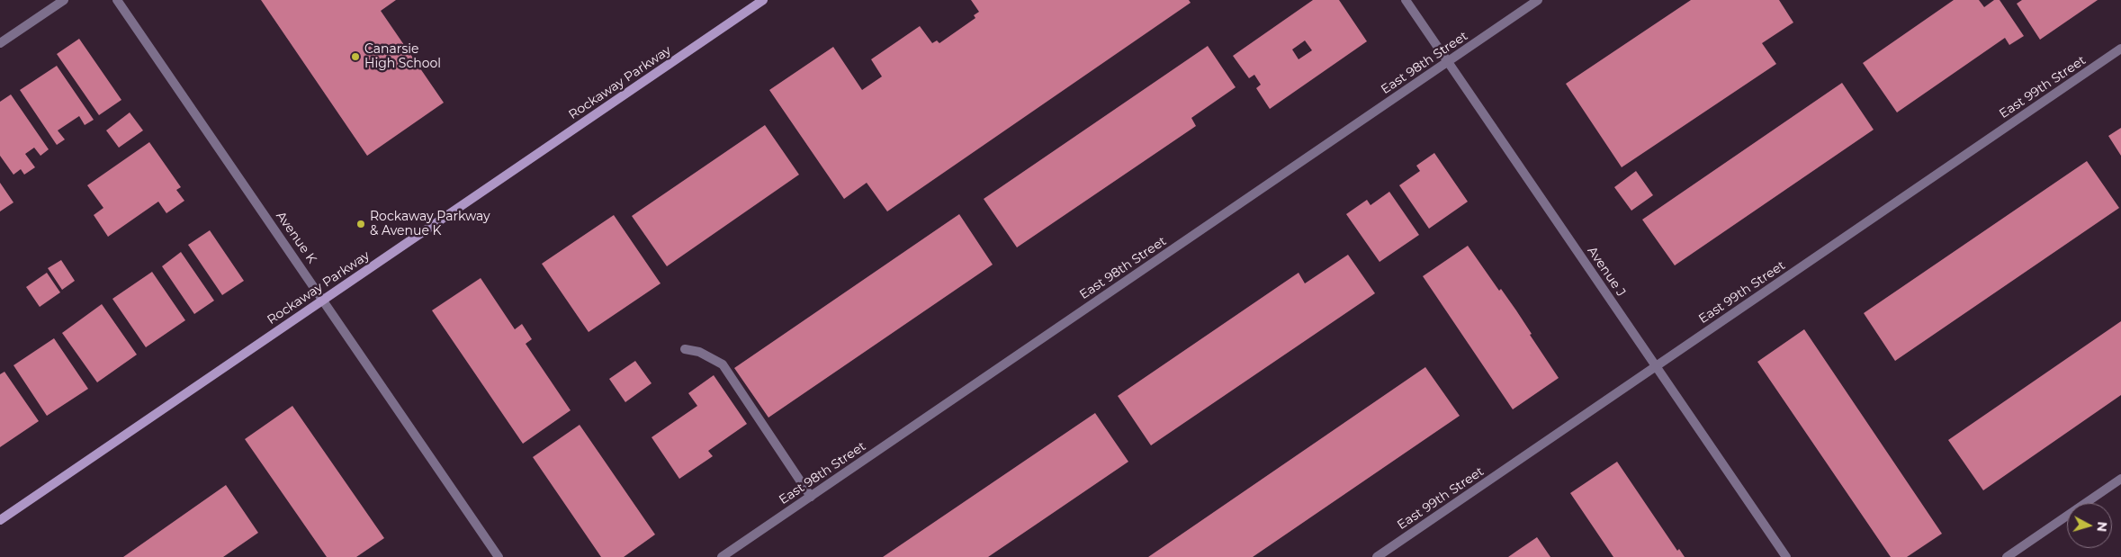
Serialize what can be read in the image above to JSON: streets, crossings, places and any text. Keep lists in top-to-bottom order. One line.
{"streets":{"main road":["Rockaway Parkway"],"street":["East 98th Street","East 99th Street","Avenue K","Avenue J"]},"crossings":[["East 98th Street","Avenue J"],["Rockaway Parkway","Avenue K"],["East 99th Street","Avenue J"]],"places":["Canarsie High School","Rockaway Parkway & Avenue K"],"north":"right"}
